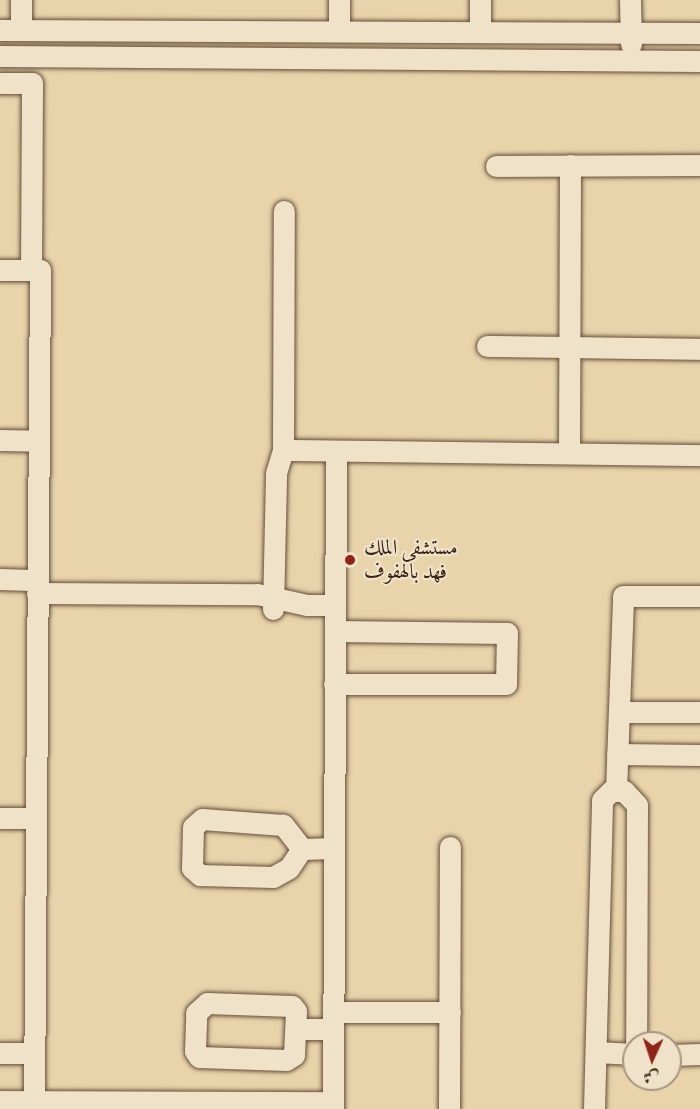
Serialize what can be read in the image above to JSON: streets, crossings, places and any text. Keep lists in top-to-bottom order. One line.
{"places":["مستشفى الملك فهد بالهفوف"],"north":"bottom"}
